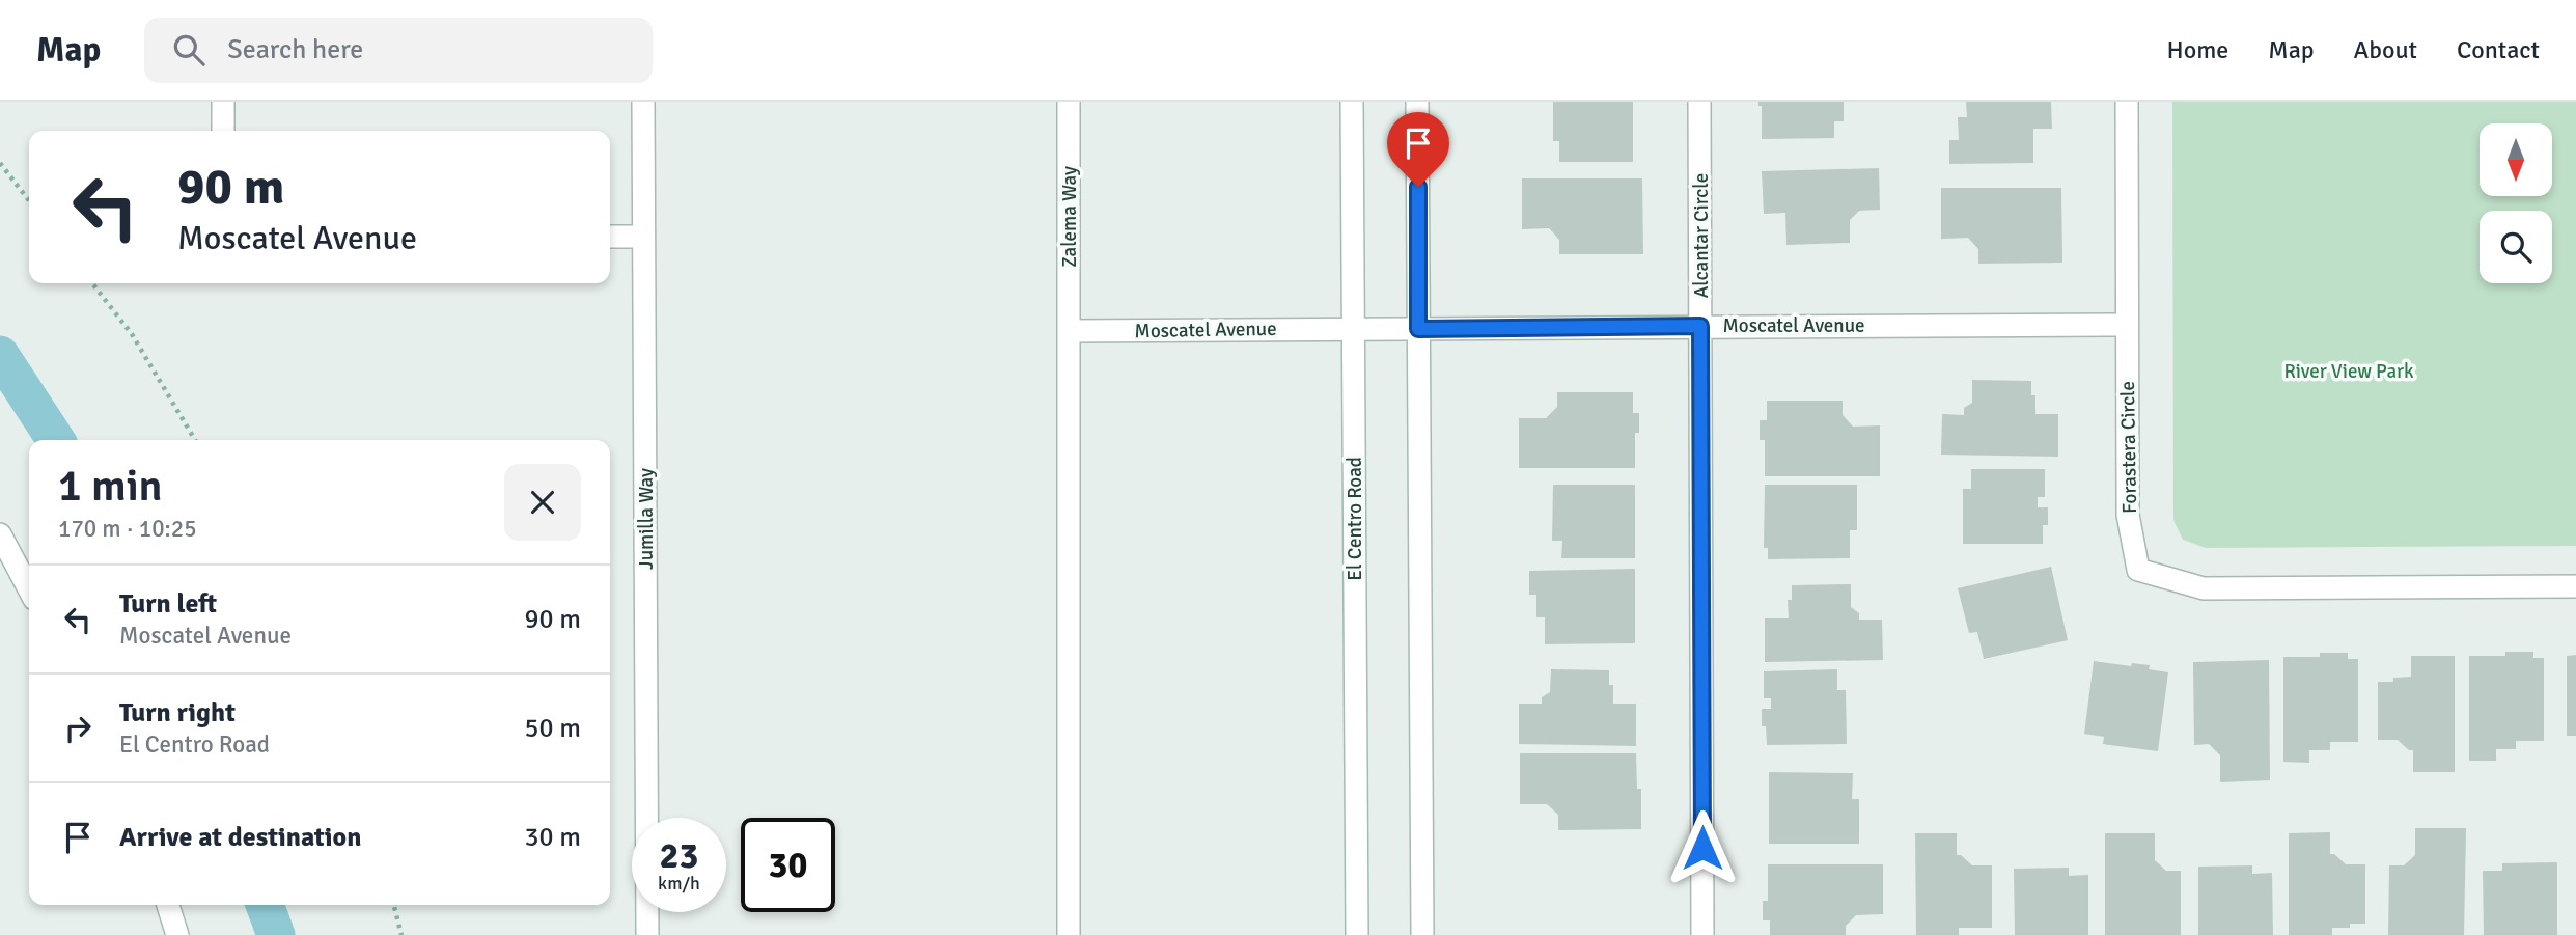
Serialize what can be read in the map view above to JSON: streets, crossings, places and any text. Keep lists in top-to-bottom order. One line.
{"streets":{"street":["Zalema Way","Alcantar Circle","Moscatel Avenue","Forastera Circle","Jumilla Way","El Centro Road"]},"crossings":[["Zalema Way","Moscatel Avenue"],["Alcantar Circle","Moscatel Avenue"],["Moscatel Avenue","Forastera Circle"],["Moscatel Avenue","El Centro Road"]],"parks":["River View Park"],"north":"bottom","page":{"header":"Map","search":"Search here","nav":["Home","Map","About","Contact"],"turn":["90 m","Moscatel Avenue"],"heading":["1 min","170 m · 10:25"],"list":[{"name":"Turn left","note":"Moscatel Avenue","value":"90 m"},{"name":"Turn right","note":"El Centro Road","value":"50 m"},{"name":"Arrive at destination","value":"30 m"}],"speed":"23 km/h","limit":"30"}}
